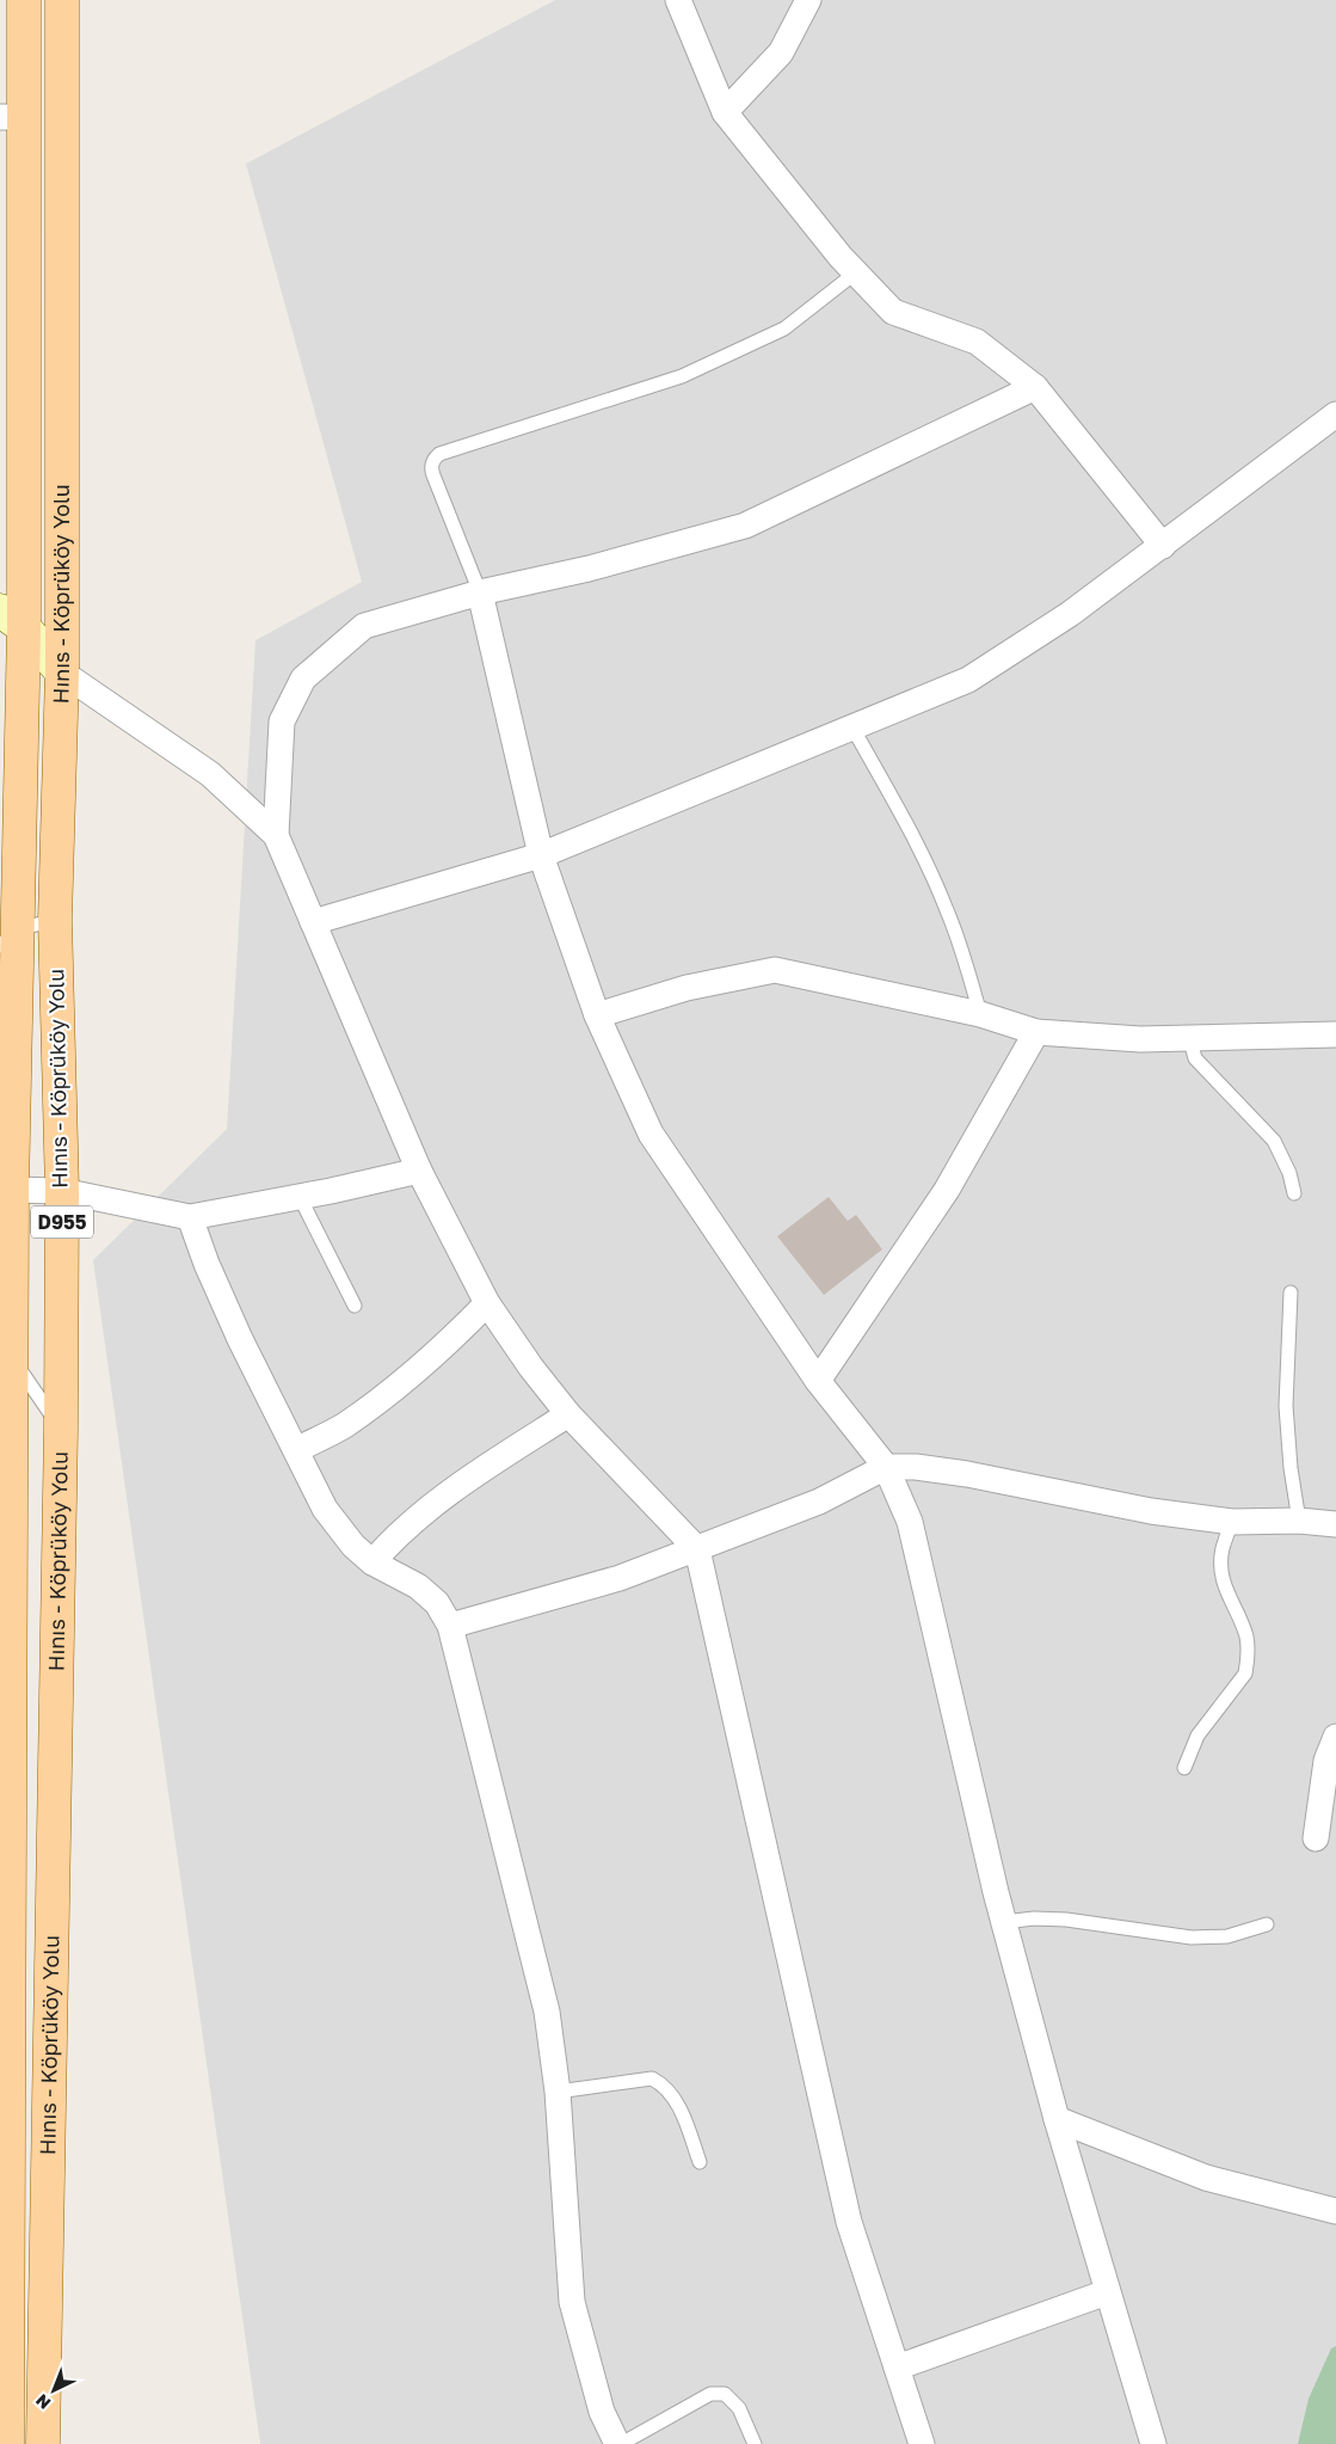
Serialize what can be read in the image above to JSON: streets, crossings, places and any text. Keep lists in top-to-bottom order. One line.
{"streets":{"main road":["Hınıs - Köprüköy Yolu","D955"]},"north":"bottom left"}
